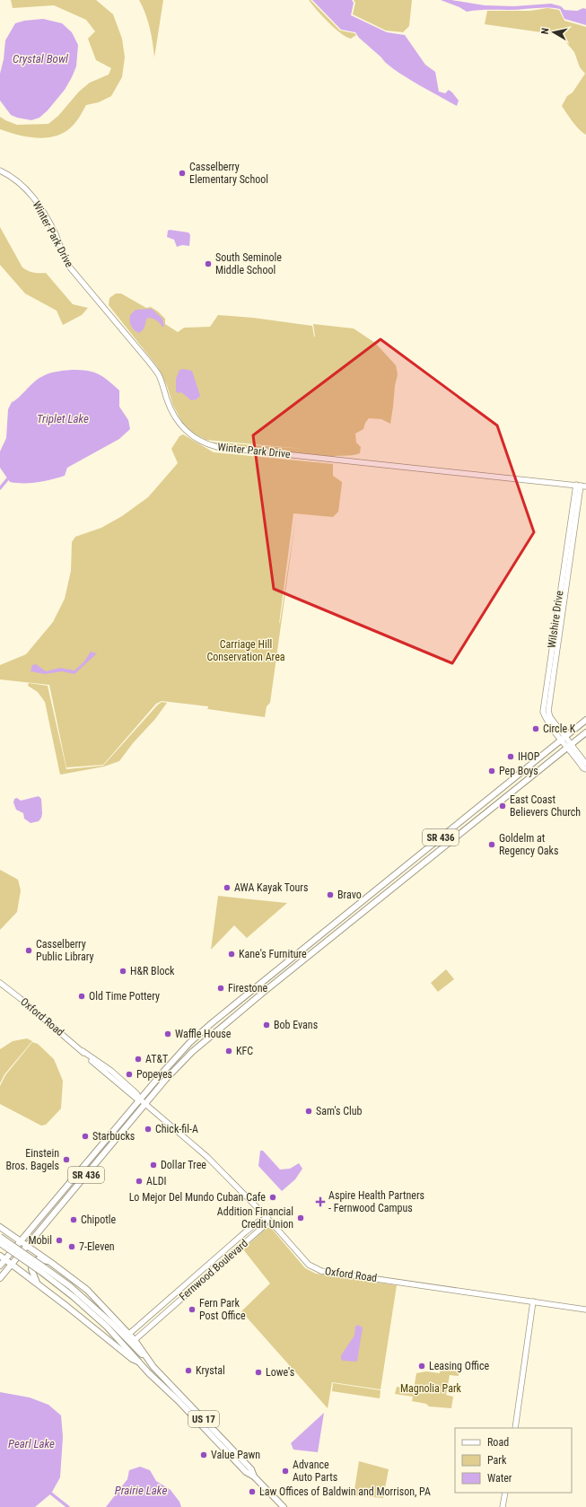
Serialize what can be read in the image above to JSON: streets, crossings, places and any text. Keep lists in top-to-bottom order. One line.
{"streets":{"main road":["SR 436","US 17"],"street":["Winter Park Drive","Wilshire Drive","Oxford Road","Fernwood Boulevard"]},"crossings":[["Winter Park Drive","Wilshire Drive"],["Wilshire Drive","SR 436"],["SR 436","Oxford Road"],["Oxford Road","Fernwood Boulevard"]],"water":["Crystal Bowl","Triplet Lake","Pearl Lake","Prairie Lake"],"parks":["Carriage Hill Conservation Area","Magnolia Park"],"places":{"other":["Casselberry Elementary School","South Seminole Middle School","Circle K","IHOP","Pep Boys","East Coast Believers Church","Goldelm at Regency Oaks","AWA Kayak Tours","Bravo","Casselberry Public Library","Kane's Furniture","H&R Block","Firestone","Old Time Pottery","Bob Evans","Waffle House","KFC","AT&T","Popeyes","Sam's Club","Chick-fil-A","Starbucks","Einstein Bros. Bagels","Dollar Tree","ALDI","Lo Mejor Del Mundo Cuban Cafe","Addition Financial Credit Union","Chipotle","Mobil","7-Eleven","Fern Park Post Office","Leasing Office","Krystal","Lowe's","Value Pawn","Advance Auto Parts","Law Offices of Baldwin and Morrison, PA"],"health":["Aspire Health Partners - Fernwood Campus"]},"legend":["Road","Park","Water"],"north":"left"}
